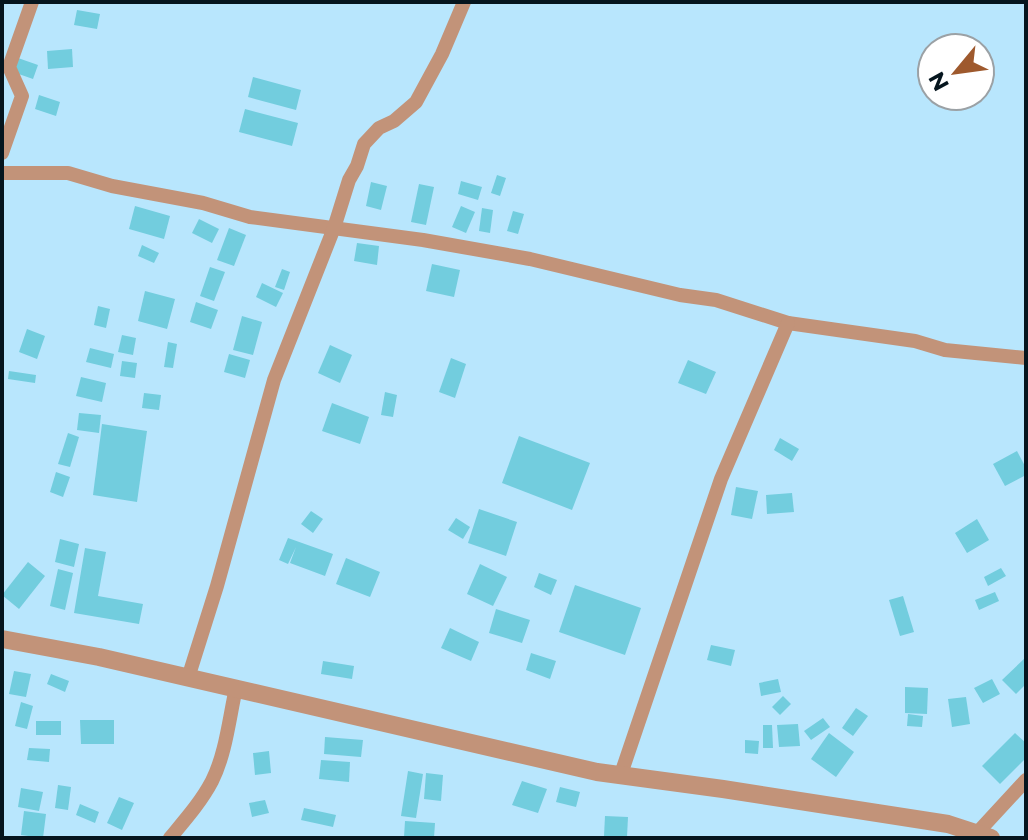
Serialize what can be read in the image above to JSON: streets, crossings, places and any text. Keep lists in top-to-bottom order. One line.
{"north":"bottom left"}
